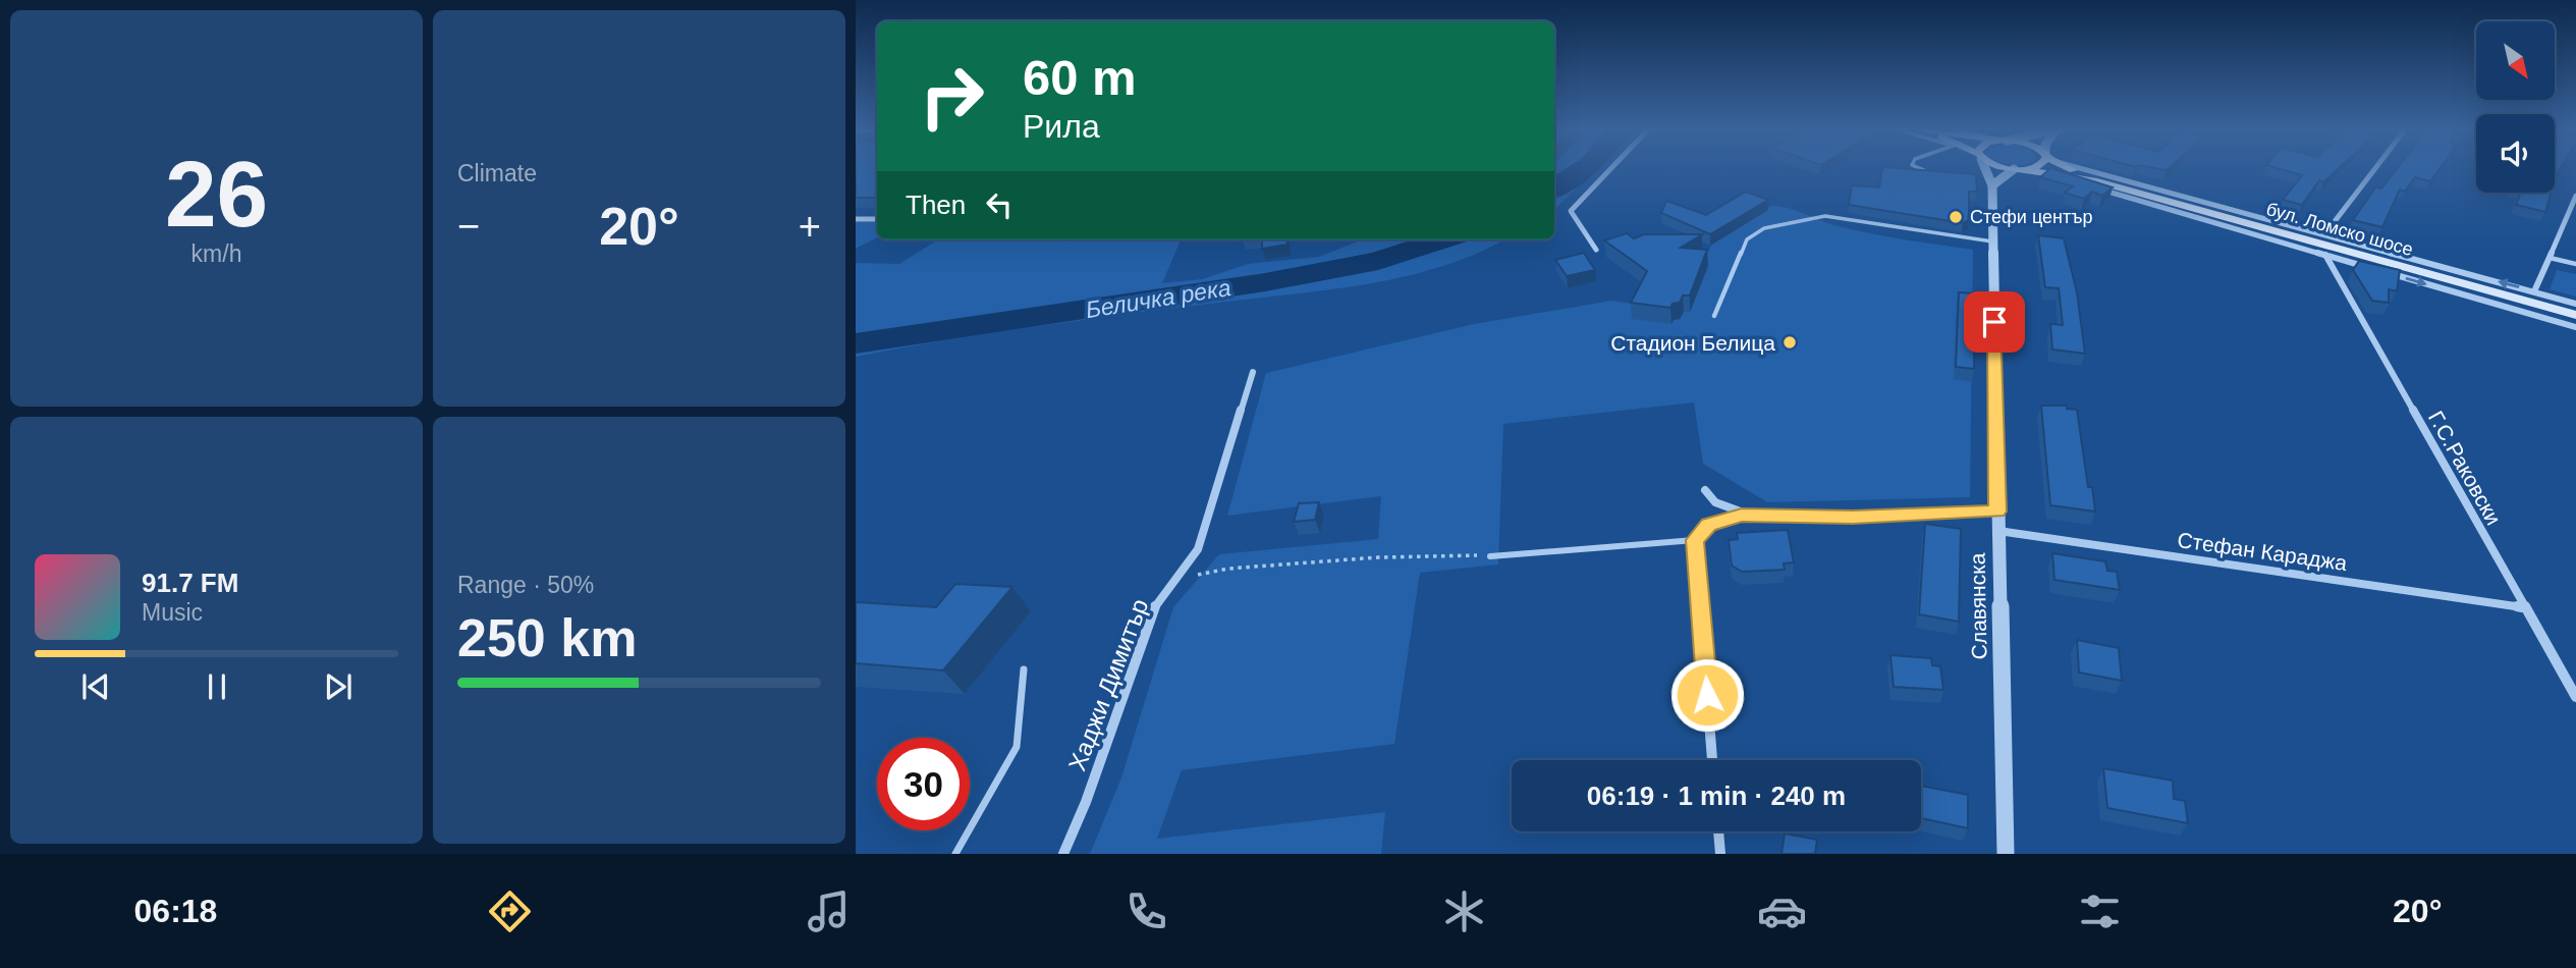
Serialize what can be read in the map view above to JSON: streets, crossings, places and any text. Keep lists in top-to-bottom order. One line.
{"streets":{"main road":["бул. Ломско шосе"],"street":["Г.С.Раковски","Стефан Караджа","Славянска","Хаджи Димитър"]},"crossings":[["Г.С.Раковски","Стефан Караджа"],["Стефан Караджа","Славянска"]],"water":["Беличка река"],"places":["Стефи център","Стадион Белица"],"north":"bottom right","page":{"tile":[["26","km/h"],"Climate",["Range · 50%","250 km"]],"turn":["60 m","Рила"],"then":"Then","heat":["−","20°","+"],"song":["91.7 FM","Music"],"limit":"30","trip":"06:19 · 1 min · 240 m","tabs":["06:18","20°"]}}
